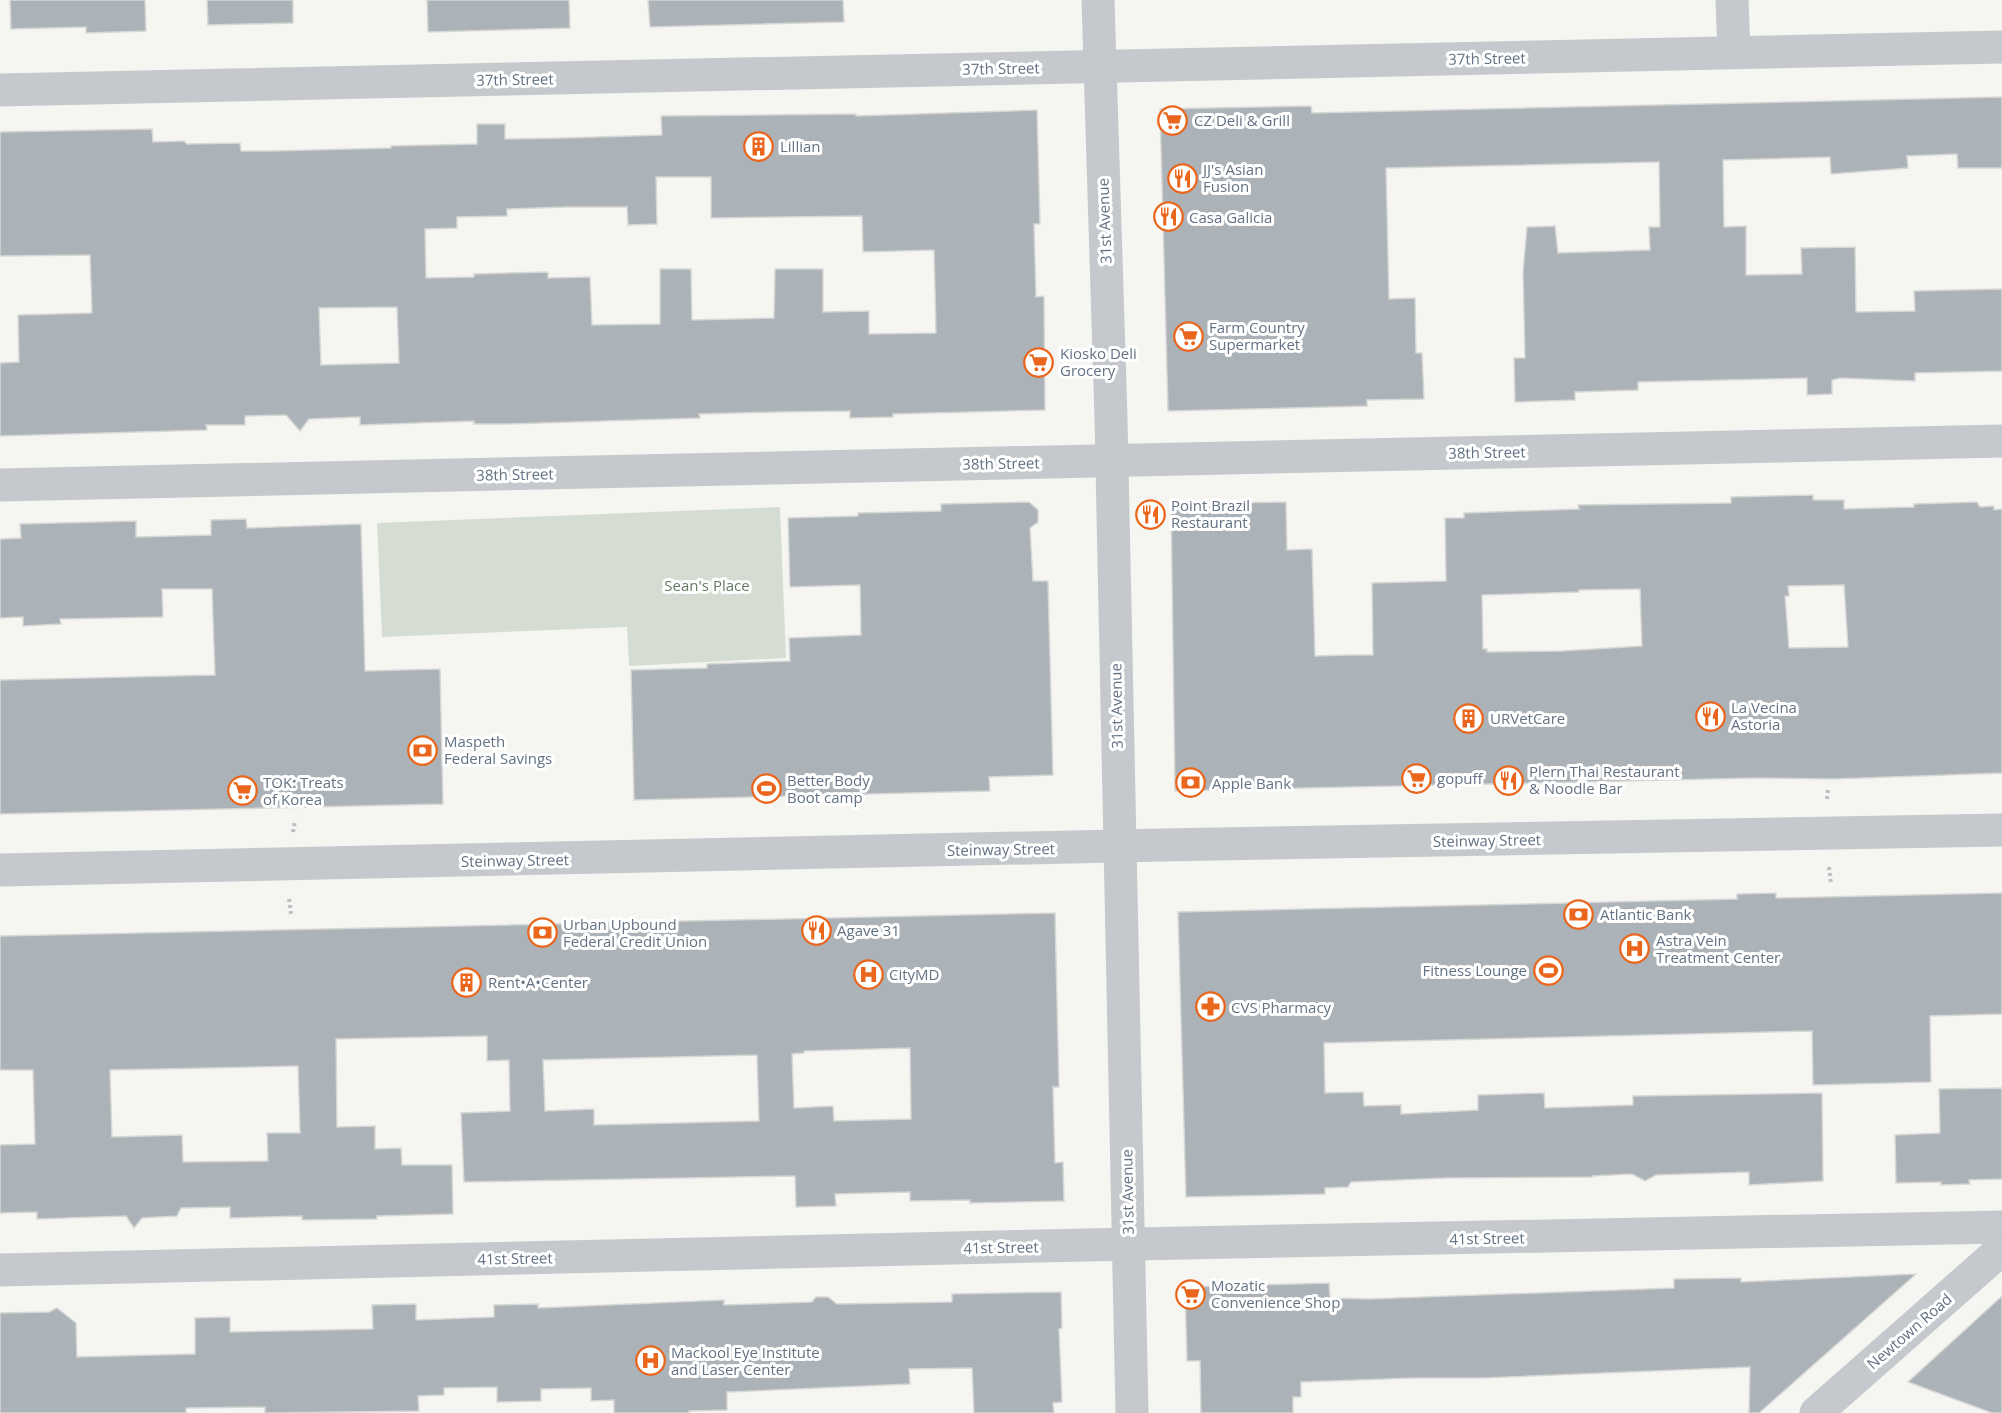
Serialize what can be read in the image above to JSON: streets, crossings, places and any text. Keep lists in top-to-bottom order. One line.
{"streets":{"street":["37th Street","31st Avenue","38th Street","Steinway Street","41st Street","Newtown Road"]},"crossings":[["37th Street","31st Avenue"],["31st Avenue","38th Street"],["31st Avenue","Steinway Street"],["31st Avenue","41st Street"]],"parks":["Sean's Place"],"places":{"supermarket":["CZ Deli & Grill","Farm Country Supermarket","Kiosko Deli Grocery","gopuff","TOK: Treats of Korea","Mozatic Convenience Shop"],"building":["Lillian","URVetCare","Rent•A•Center"],"restaurant":["JJ's Asian Fusion","Casa Galicia","Point Brazil Restaurant","La Vecina Astoria","Plern Thai Restaurant & Noodle Bar","Agave 31"],"bank":["Maspeth Federal Savings","Apple Bank","Atlantic Bank","Urban Upbound Federal Credit Union"],"sports":["Better Body Boot camp","Fitness Lounge"],"hospital":["Astra Vein Treatment Center","CityMD","Mackool Eye Institute and Laser Center"],"pharmacy":["CVS Pharmacy"]}}
